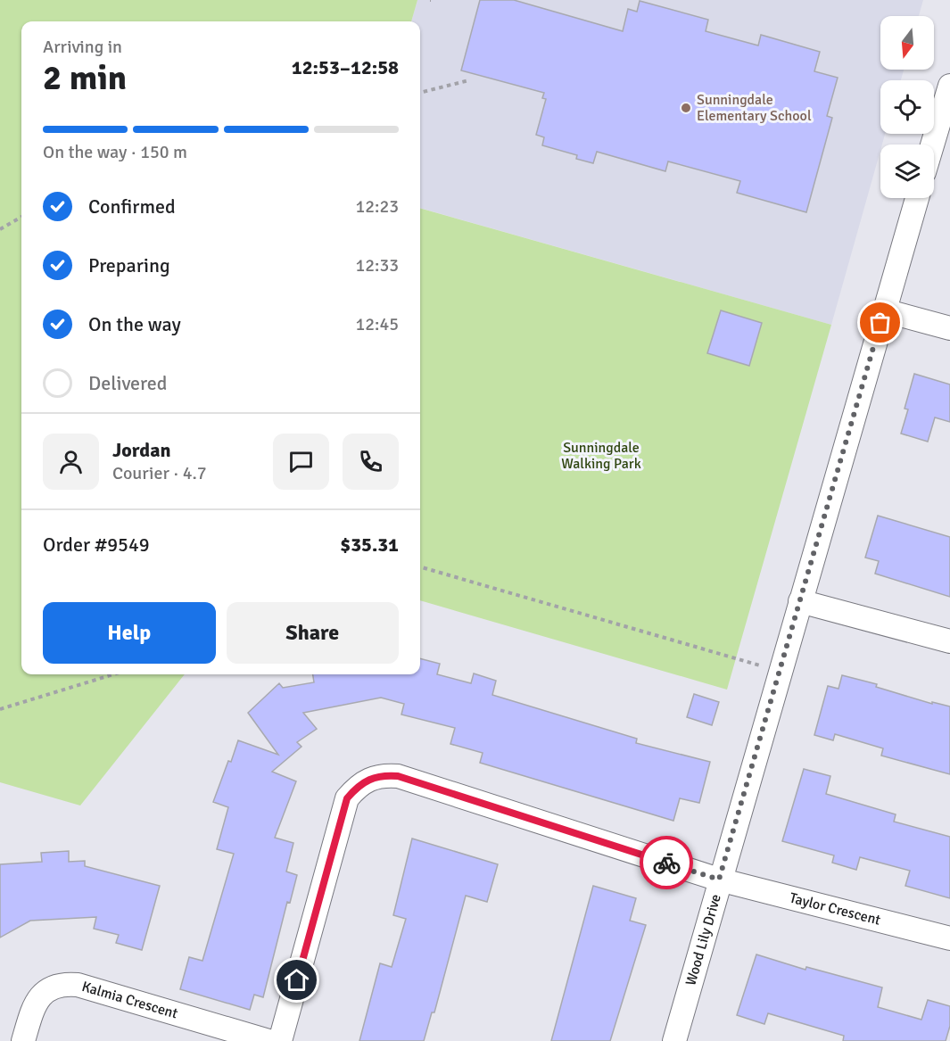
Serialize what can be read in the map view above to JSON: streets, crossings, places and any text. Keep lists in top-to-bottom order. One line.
{"streets":{"street":["Taylor Crescent","Wood Lily Drive","Kalmia Crescent"]},"crossings":[["Taylor Crescent","Wood Lily Drive"]],"parks":["Sunningdale Walking Park"],"places":["Sunningdale Elementary School"],"north":"bottom","page":{"heading":["2 min","Arriving in","12:53–12:58"],"panel":["Jordan","Courier · 4.7","Order #9549","$35.31"],"bar":"On the way · 150 m","list":[["Confirmed","12:23"],["Preparing","12:33"],["On the way","12:45"],"Delivered"],"buttons":["Help","Share"]}}
